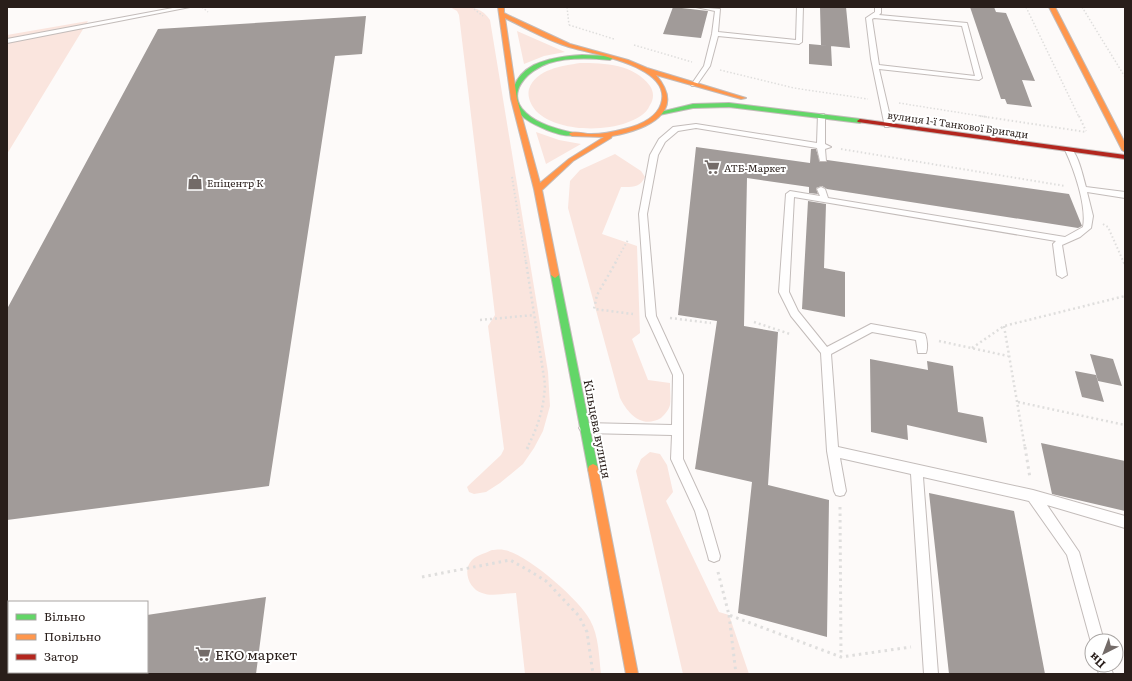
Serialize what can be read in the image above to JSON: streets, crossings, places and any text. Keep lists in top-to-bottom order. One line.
{"streets":{"main road":["вулиця 1-ї Танкової Бригади","Кільцева вулиця"]},"crossings":[["вулиця 1-ї Танкової Бригади","Кільцева вулиця"]],"places":{"supermarket":["АТБ-Маркет","ЕКО маркет"],"shop":["Епіцентр К"]},"legend":["Вільно","Повільно","Затор"],"north":"bottom left"}
